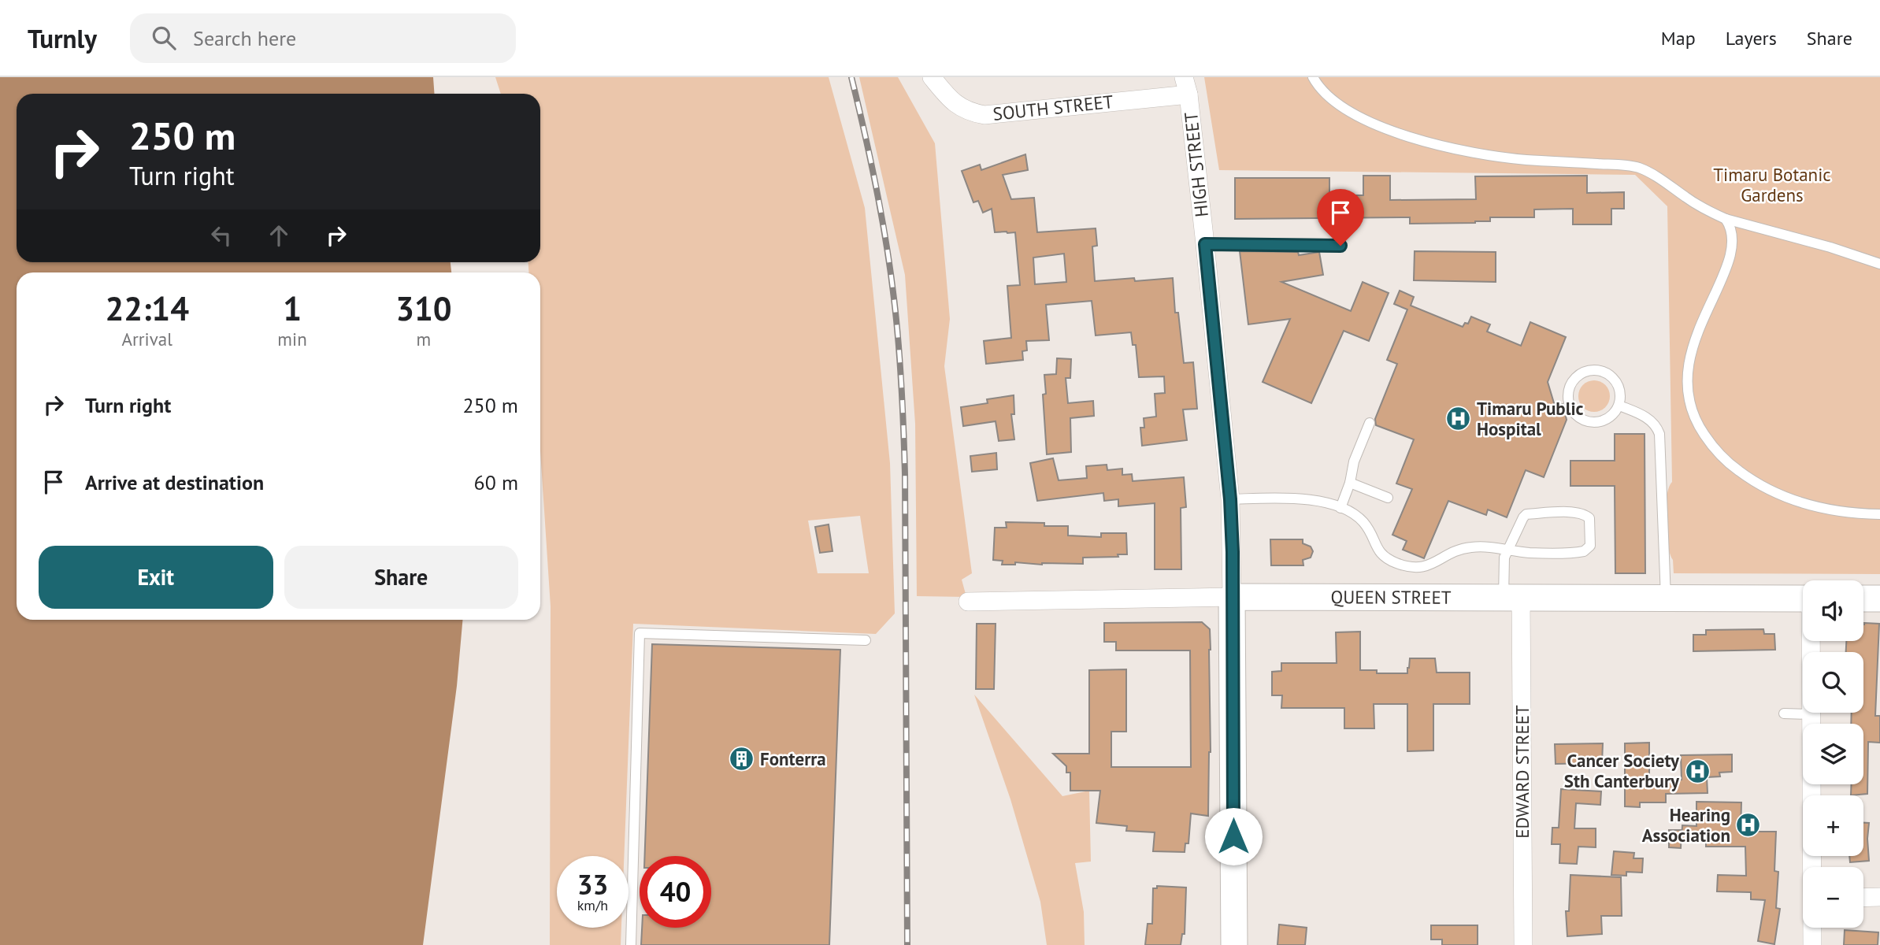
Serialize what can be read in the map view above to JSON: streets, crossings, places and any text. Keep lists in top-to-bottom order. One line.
{"streets":{"street":["SOUTH STREET","HIGH STREET","QUEEN STREET","EDWARD STREET"]},"crossings":[["SOUTH STREET","HIGH STREET"],["HIGH STREET","QUEEN STREET"],["QUEEN STREET","EDWARD STREET"]],"parks":["Timaru Botanic Gardens"],"places":{"hospital":["Timaru Public Hospital","Cancer Society Sth Canterbury","Hearing Association"],"building":["Fonterra"]},"page":{"header":"Turnly","search":"Search here","nav":["Map","Layers","Share"],"turn":["250 m","Turn right"],"eta":["22:14","Arrival","1","min","310","m"],"list":[{"name":"Turn right","value":"250 m"},{"name":"Arrive at destination","value":"60 m"}],"buttons":["Exit","Share"],"map_buttons":["+","−"],"speed":"33 km/h","limit":"40"}}
